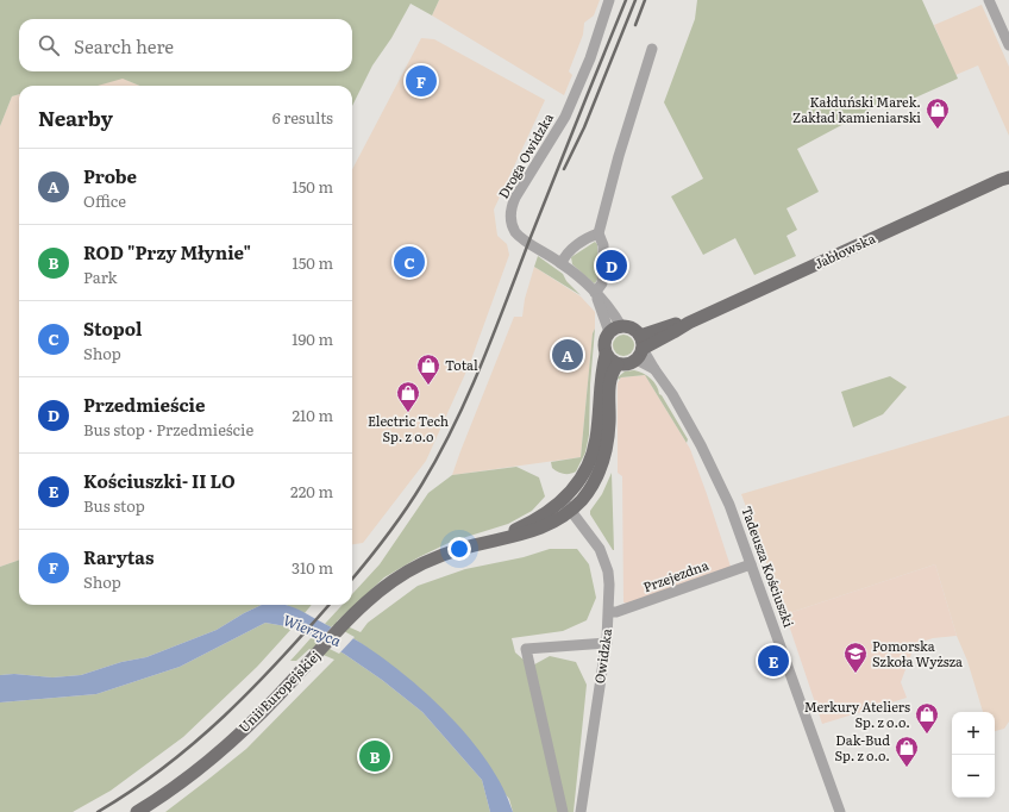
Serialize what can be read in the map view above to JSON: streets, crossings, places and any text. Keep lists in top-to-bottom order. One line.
{"streets":{"main road":["Jabłowska","Unii Europejskiej"],"street":["Droga Owidzka","Tadeusza Kościuszki","Przejezdna","Owidzka"]},"crossings":[["Droga Owidzka","Jabłowska"],["Droga Owidzka","Tadeusza Kościuszki"],["Droga Owidzka","Unii Europejskiej"],["Jabłowska","Tadeusza Kościuszki"],["Jabłowska","Unii Europejskiej"],["Tadeusza Kościuszki","Przejezdna"],["Tadeusza Kościuszki","Unii Europejskiej"],["Przejezdna","Owidzka"],["Owidzka","Unii Europejskiej"]],"water":["Wierzyca"],"places":{"shop":["Kałduński Marek. Zakład kamieniarski","Total","Electric Tech Sp. z o.o","Merkury Ateliers Sp. z o.o.","Dak-Bud Sp. z o.o."],"school or university":["Pomorska Szkoła Wyższa"]},"page":{"search":"Search here","pins":["F","C","D","A","E","B"],"heading":["Nearby","6 results"],"list":[{"mark":"A","name":"Probe","note":"Office","value":"150 m"},{"mark":"B","name":"ROD \"Przy Młynie\"","note":"Park","value":"150 m"},{"mark":"C","name":"Stopol","note":"Shop","value":"190 m"},{"mark":"D","name":"Przedmieście","note":"Bus stop · Przedmieście","value":"210 m"},{"mark":"E","name":"Kościuszki- II LO","note":"Bus stop","value":"220 m"},{"mark":"F","name":"Rarytas","note":"Shop","value":"310 m"}],"map_buttons":["+","−"]}}
